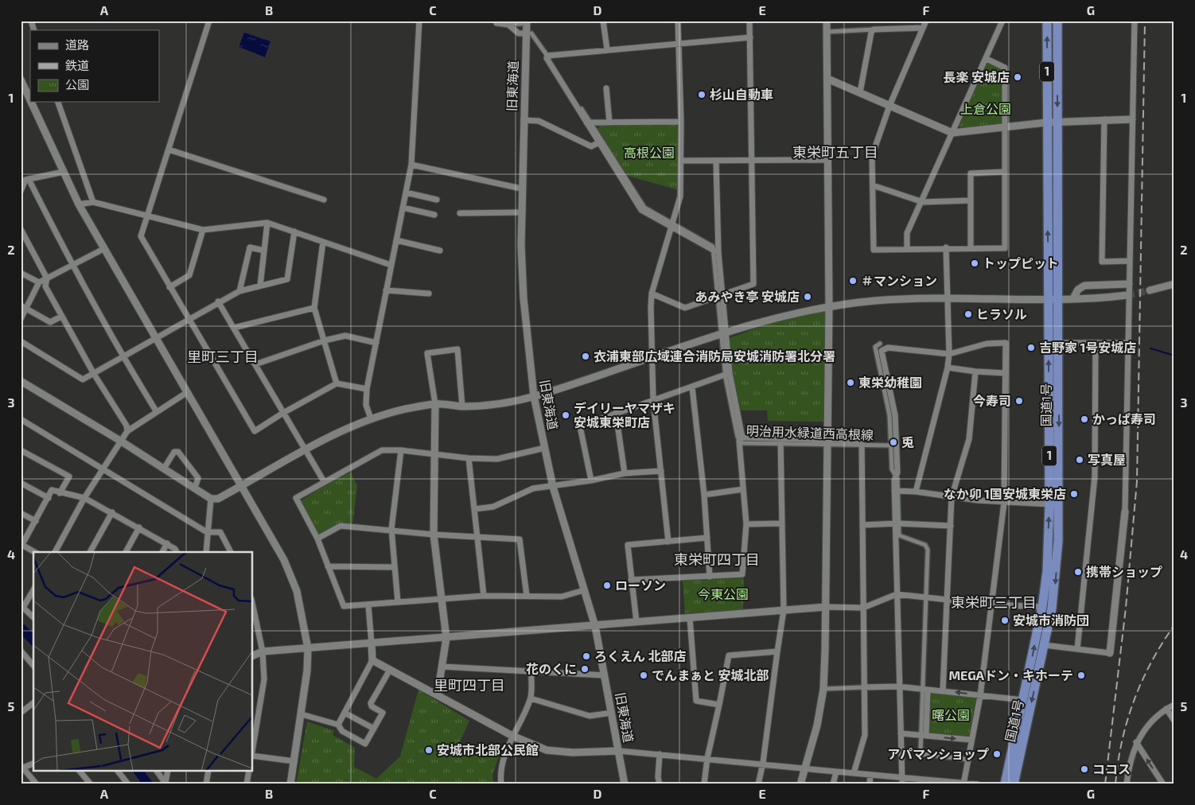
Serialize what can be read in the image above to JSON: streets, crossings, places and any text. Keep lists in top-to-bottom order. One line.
{"streets":{"highway":["1","国道1号"],"street":["旧東海道","明治用水緑道西高根線"]},"districts":["東栄町五丁目","里町三丁目","東栄町四丁目","東栄町三丁目","里町四丁目"],"parks":["上倉公園","高根公園","今東公園","曙公園"],"places":["長楽 安城店","杉山自動車","トップピット","＃マンション","あみやき亭 安城店","ヒラソル","吉野家 1号安城店","衣浦東部広域連合消防局安城消防署北分署","東栄幼稚園","今寿司","デイリーヤマザキ 安城東栄町店","かっぱ寿司","兎","写真屋","なか卯 1国安城東栄店","携帯ショップ","ローソン","安城市消防団","ろくえん 北部店","花のくに","でんまぁと 安城北部","MEGAドン・キホーテ","安城市北部公民館","アパマンショップ","ココス"],"legend":["道路","鉄道","公園"],"grid":{"columns":["A","B","C","D","E","F","G"],"rows":["1","2","3","4","5"]}}
